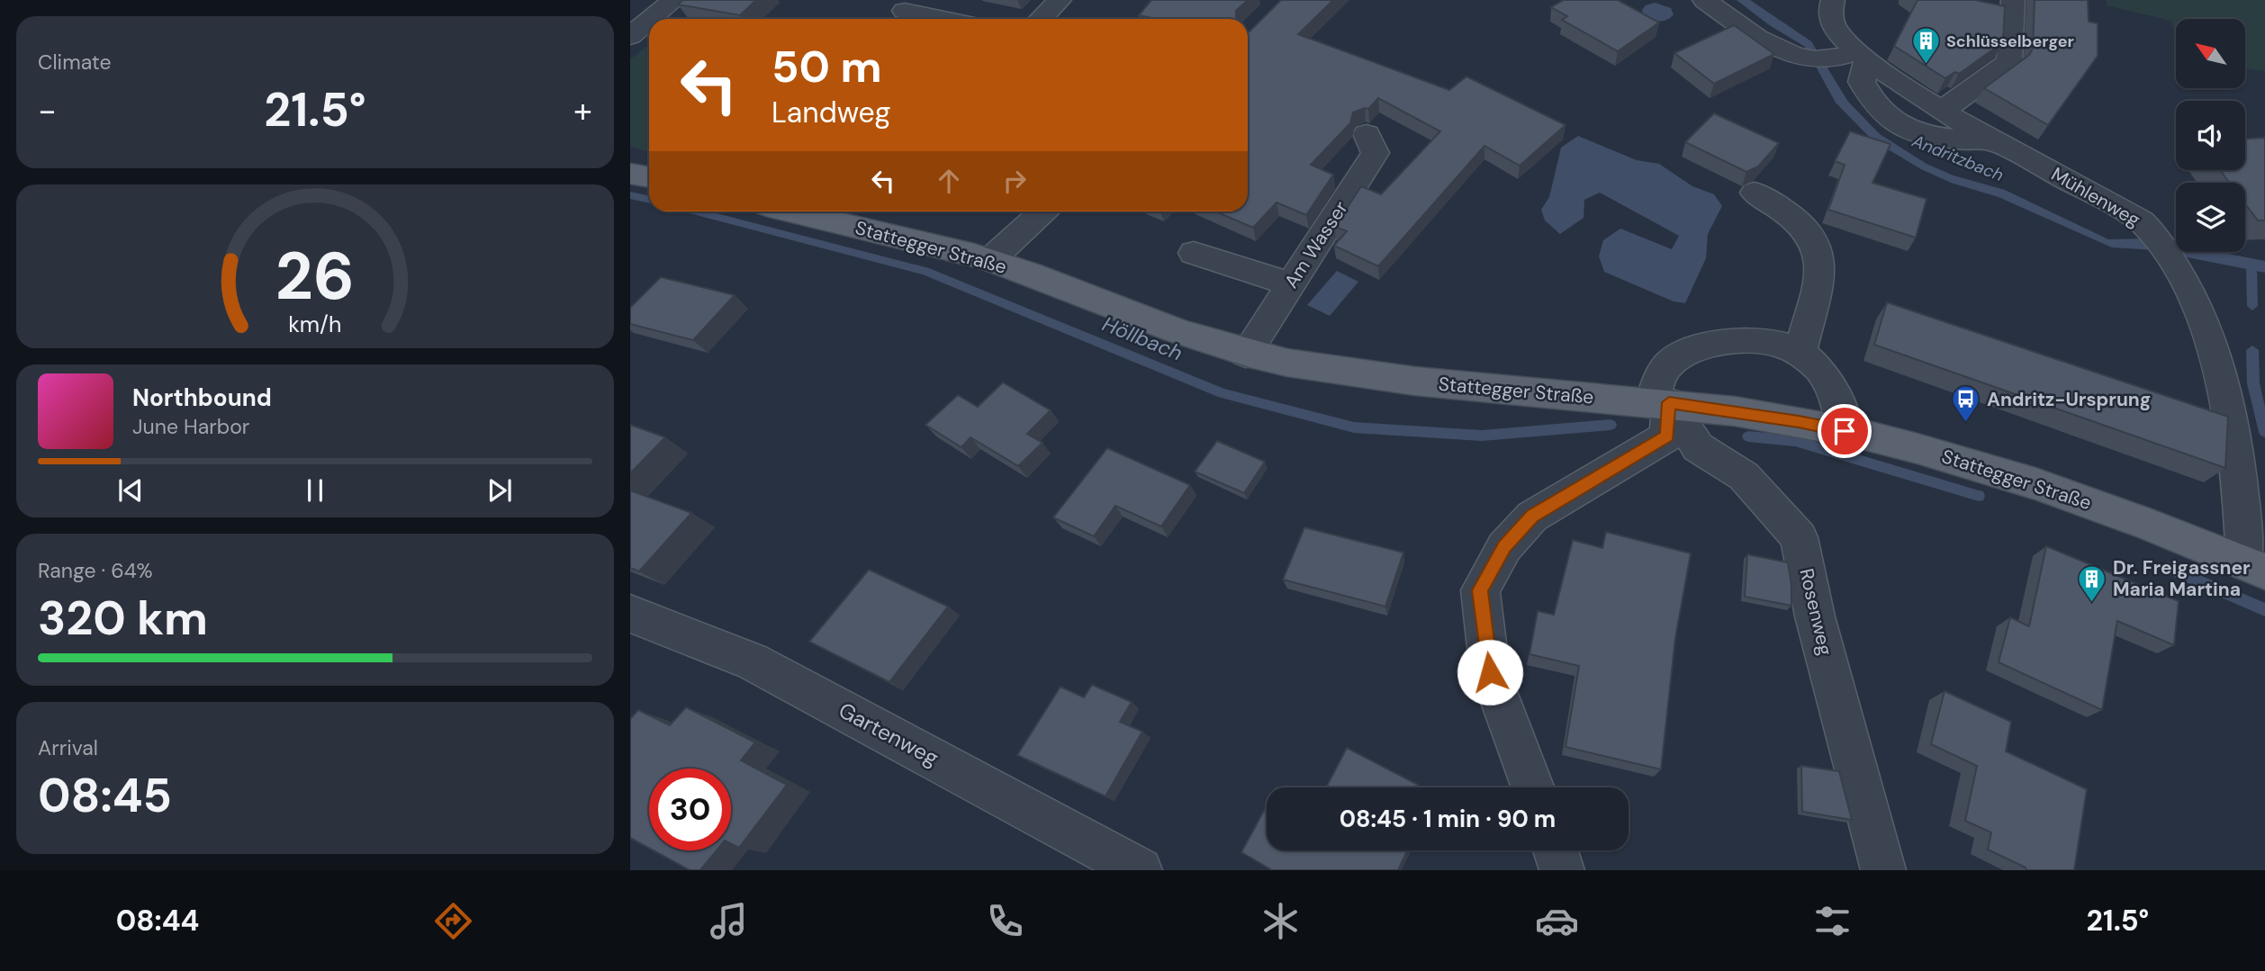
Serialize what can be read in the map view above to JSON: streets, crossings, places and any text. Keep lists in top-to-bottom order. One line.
{"streets":{"main road":["Stattegger Straße"],"street":["Mühlenweg","Am Wasser","Rosenweg","Gartenweg"]},"crossings":[["Mühlenweg","Stattegger Straße"],["Am Wasser","Stattegger Straße"],["Stattegger Straße","Rosenweg"]],"water":["Andritzbach","Höllbach"],"places":{"building":["Schlüsselberger","Dr. Freigassner Maria Martina"],"bus stop":["Andritz-Ursprung"]},"north":"top left","page":{"tile":["Climate",["Range · 64%","320 km"],["Arrival","08:45"]],"turn":["50 m","Landweg"],"heat":["−","21.5°","+"],"song":["Northbound","June Harbor"],"limit":"30","trip":"08:45 · 1 min · 90 m","tabs":["08:44","21.5°"],"gauge":["26","km/h"]}}
